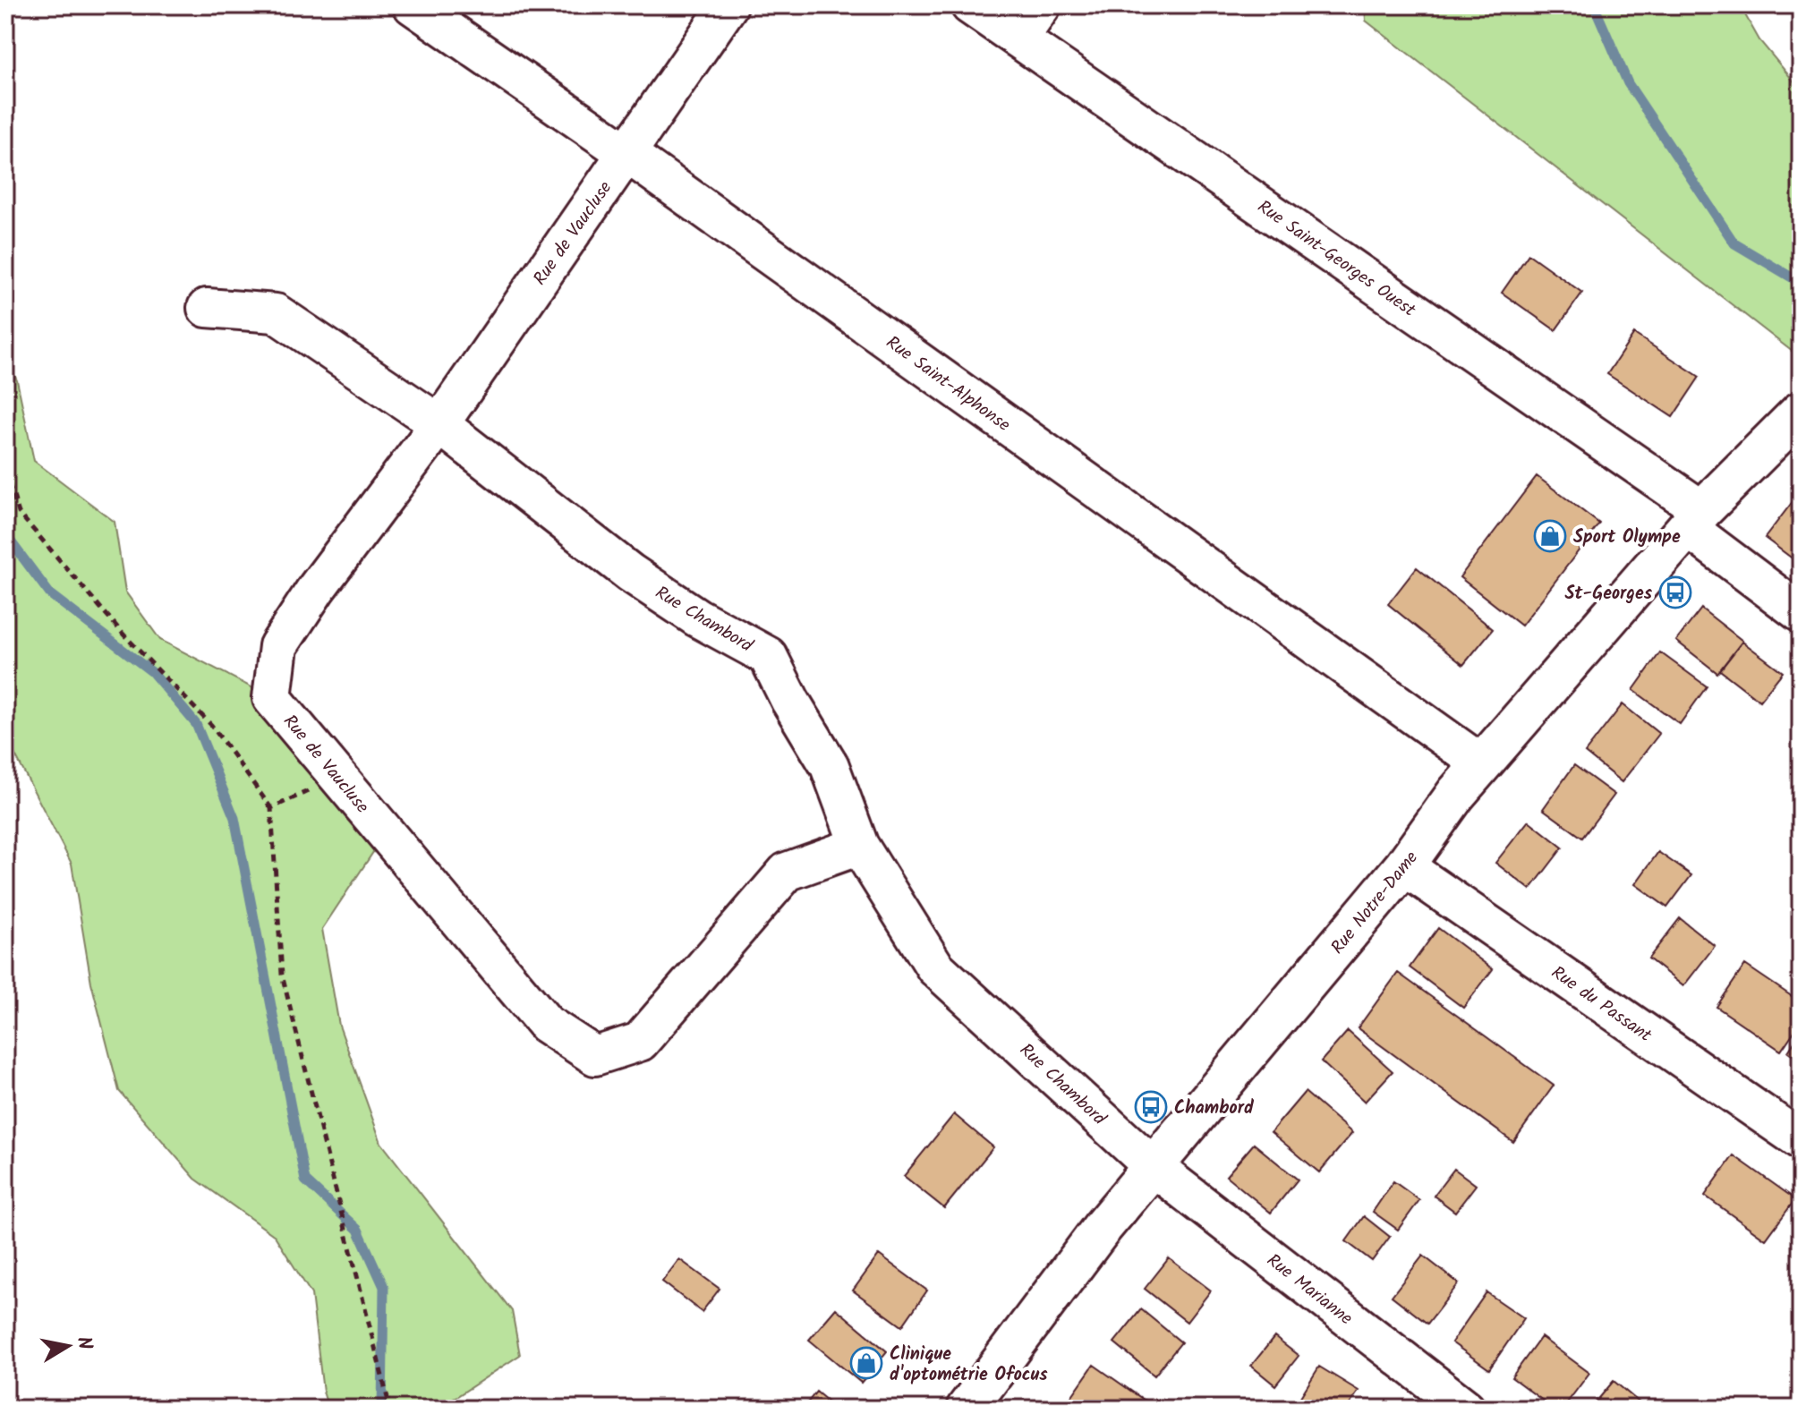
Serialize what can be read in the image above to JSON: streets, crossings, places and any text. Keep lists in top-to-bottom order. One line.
{"streets":{"street":["Rue de Vaucluse","Rue Saint-Georges Ouest","Rue Saint-Alphonse","Rue Chambord","Rue Notre-Dame","Rue du Passant","Rue Marianne"]},"crossings":[["Rue de Vaucluse","Rue Saint-Alphonse"],["Rue de Vaucluse","Rue Chambord"],["Rue Saint-Georges Ouest","Rue Notre-Dame"],["Rue Saint-Alphonse","Rue Notre-Dame"],["Rue Chambord","Rue Notre-Dame"],["Rue Chambord","Rue Marianne"],["Rue Notre-Dame","Rue du Passant"],["Rue Notre-Dame","Rue Marianne"]],"places":{"shop":["Sport Olympe","Clinique d'optométrie Ofocus"],"bus stop":["St-Georges","Chambord"]},"north":"right"}
